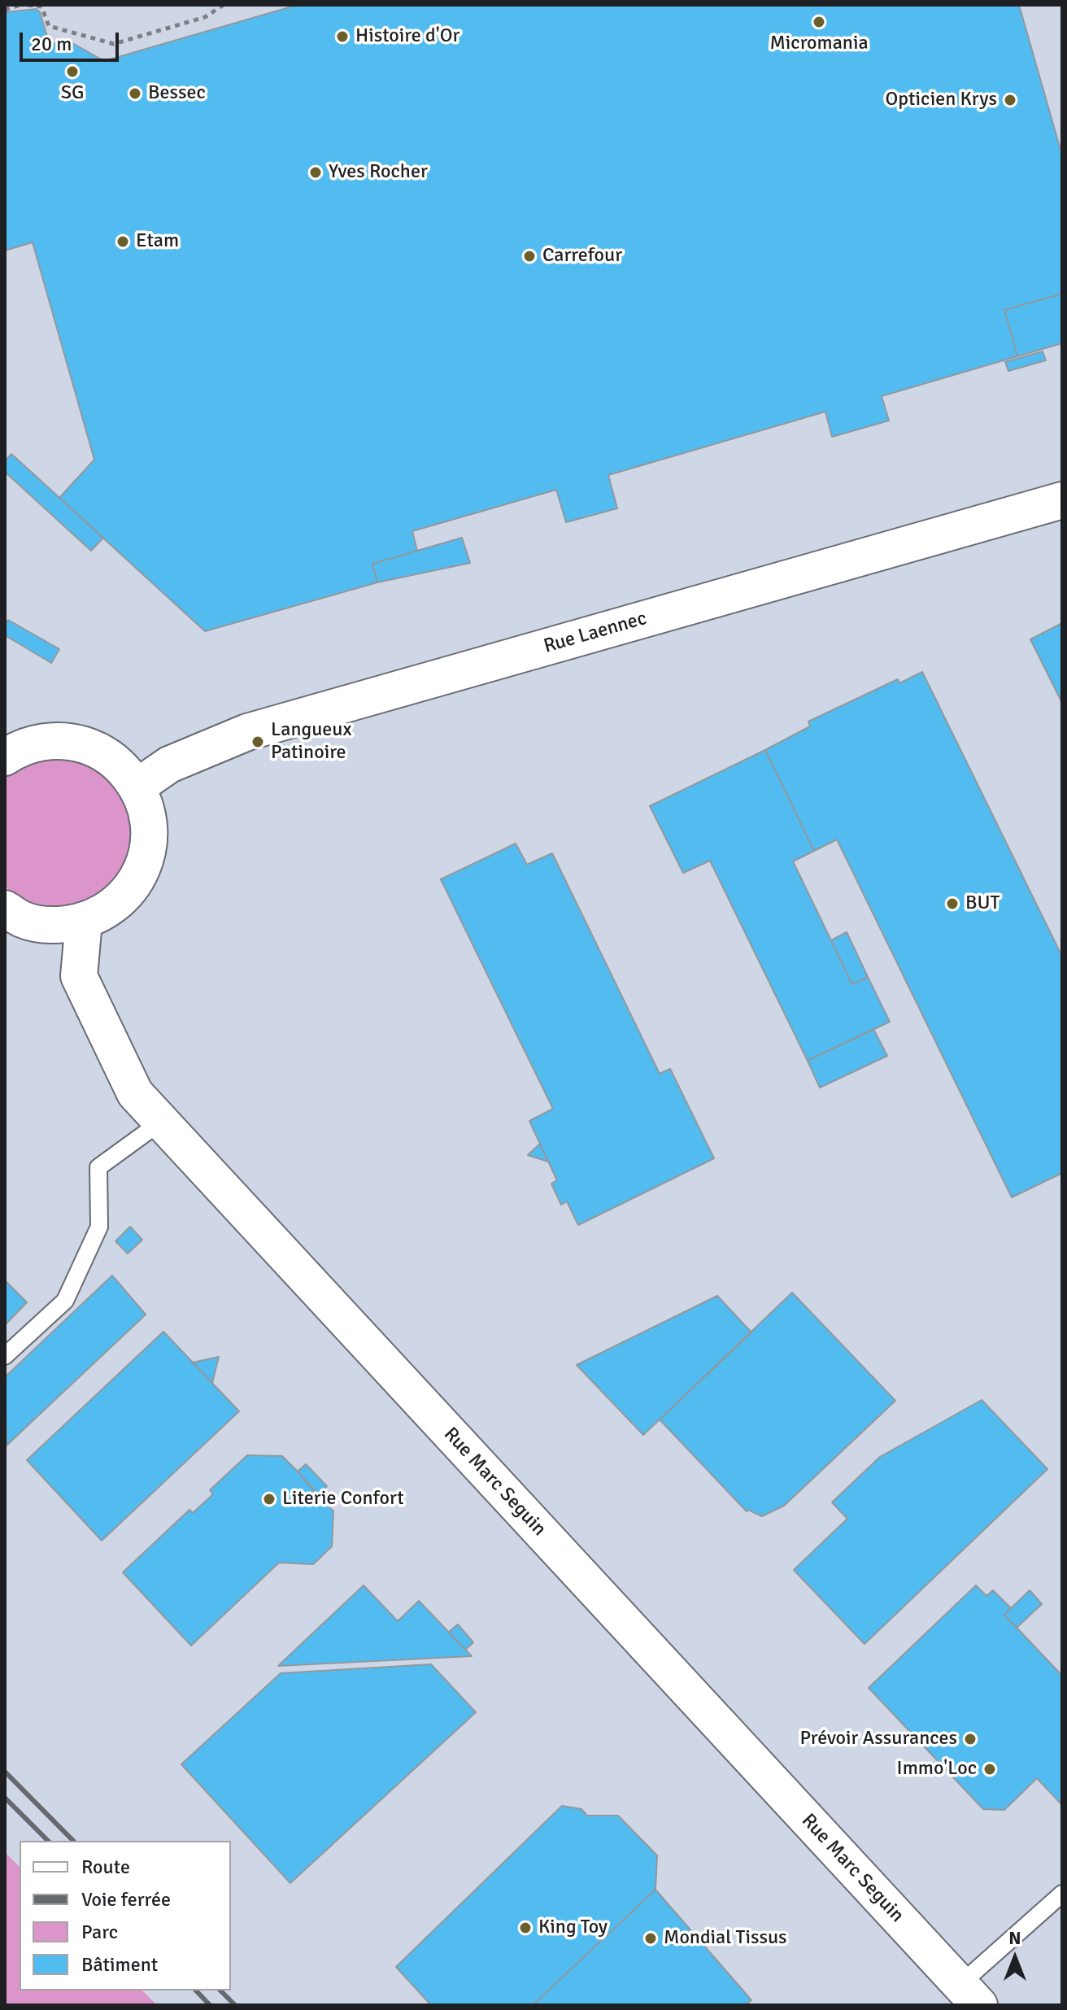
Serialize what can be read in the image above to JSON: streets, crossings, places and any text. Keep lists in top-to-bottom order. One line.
{"streets":{"street":["Rue Laennec","Rue Marc Seguin"]},"places":["Micromania","Histoire d'Or","SG","Bessec","Opticien Krys","Yves Rocher","Etam","Carrefour","Langueux Patinoire","BUT","Literie Confort","Prévoir Assurances","Immo'Loc","King Toy","Mondial Tissus"],"legend":["Route","Voie ferrée","Parc","Bâtiment"],"scale_bar":"20 m","north":"top"}
